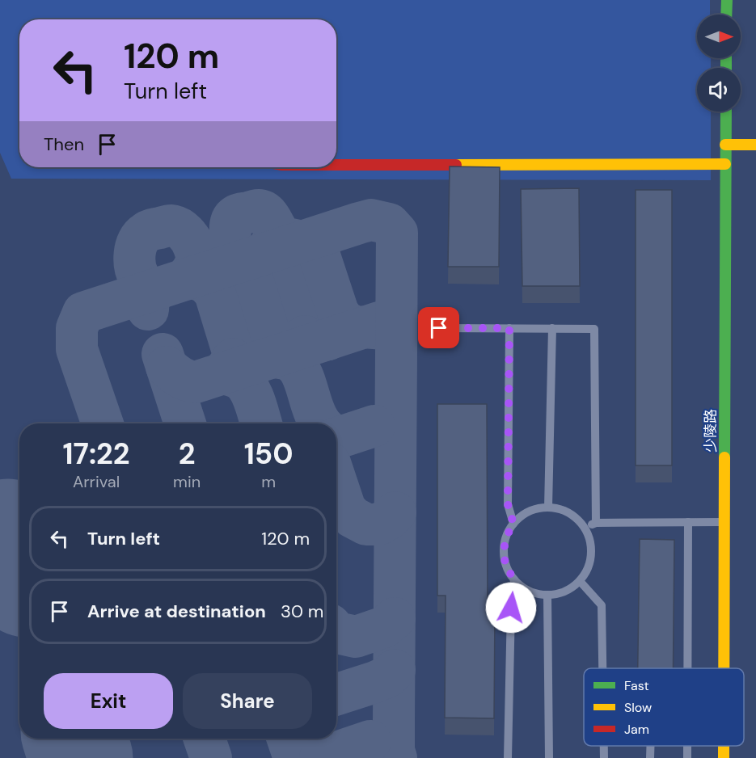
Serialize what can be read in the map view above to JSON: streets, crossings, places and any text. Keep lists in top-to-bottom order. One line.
{"streets":{"street":["少陵路"]},"legend":["Fast","Slow","Jam"],"north":"right","page":{"turn":["120 m","Turn left"],"then":"Then","eta":["17:22","Arrival","2","min","150","m"],"list":[{"name":"Turn left","value":"120 m"},{"name":"Arrive at destination","value":"30 m"}],"buttons":["Exit","Share"]}}
